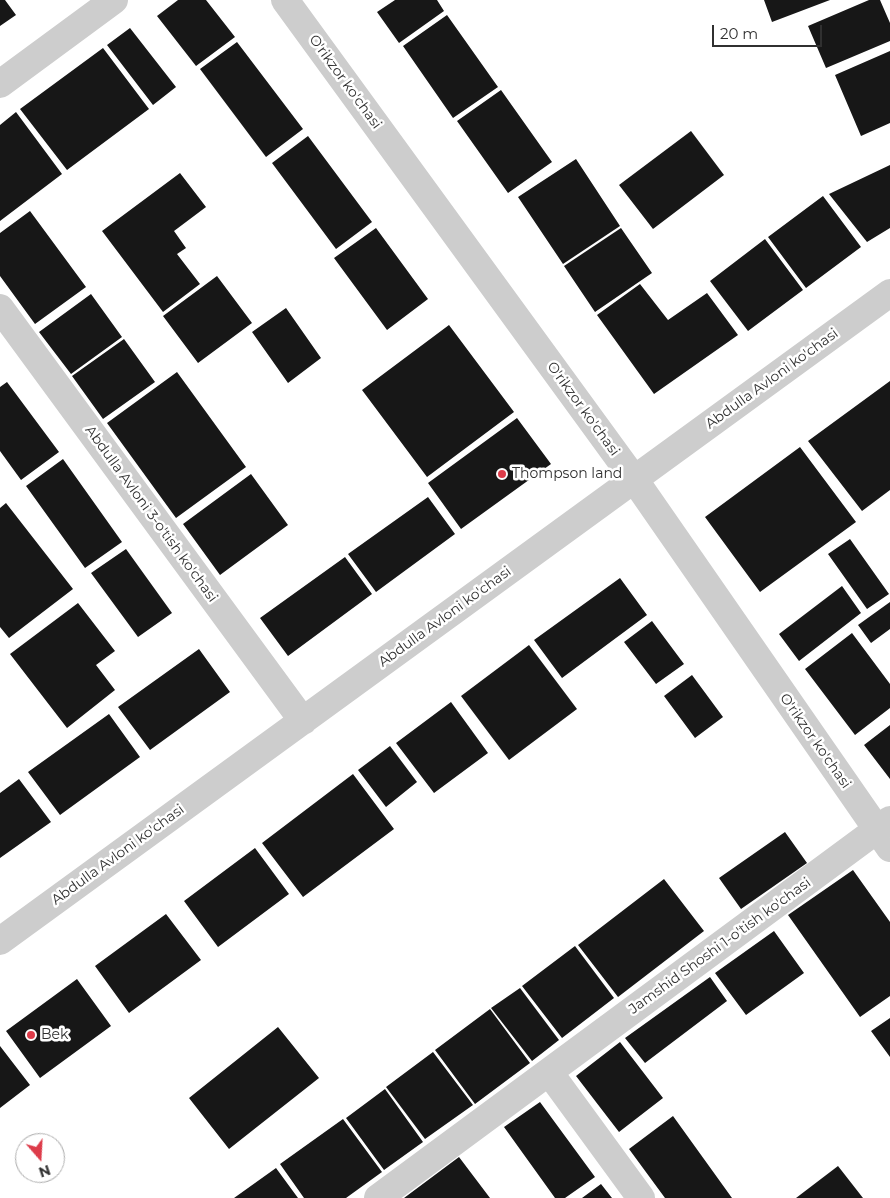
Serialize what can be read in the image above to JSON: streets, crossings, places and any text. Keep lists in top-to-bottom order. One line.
{"streets":{"street":["O'rikzor ko'chasi","Abdulla Avloni ko'chasi","Abdulla Avloni 3-o'tish ko'chasi","Jamshid Shoshi 1-o'tish ko'chasi"]},"crossings":[["O'rikzor ko'chasi","Abdulla Avloni ko'chasi"],["O'rikzor ko'chasi","Jamshid Shoshi 1-o'tish ko'chasi"],["Abdulla Avloni ko'chasi","Abdulla Avloni 3-o'tish ko'chasi"]],"places":["Thompson land","Bek"],"scale_bar":"20 m","north":"bottom"}
